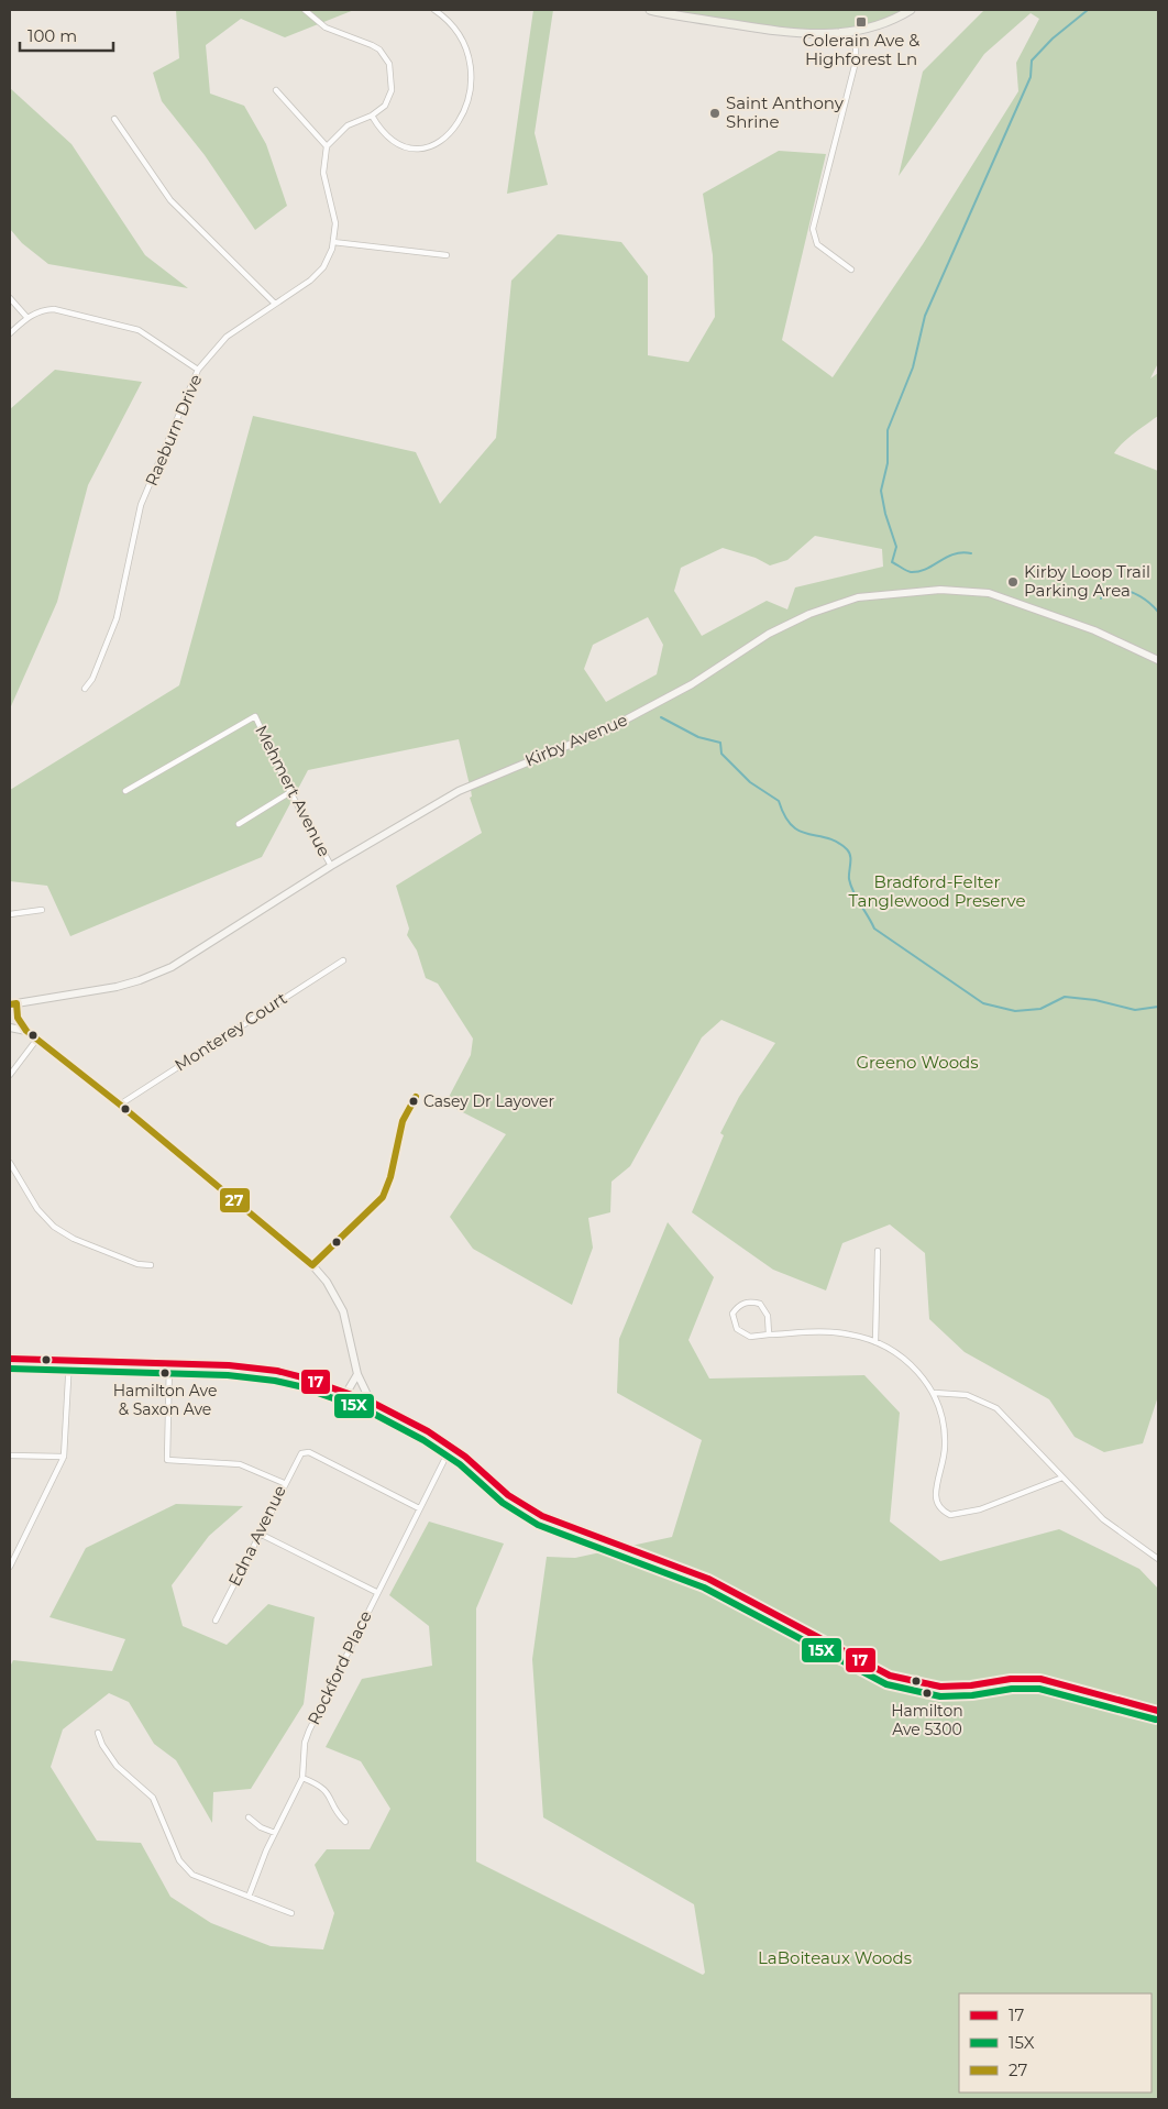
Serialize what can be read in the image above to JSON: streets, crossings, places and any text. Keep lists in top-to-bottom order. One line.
{"streets":{"street":["Raeburn Drive","Kirby Avenue","Mehmert Avenue","Monterey Court","Edna Avenue","Rockford Place"]},"crossings":[["Kirby Avenue","Mehmert Avenue"],["Edna Avenue","Rockford Place"]],"parks":["Bradford-Felter Tanglewood Preserve","Greeno Woods","LaBoiteaux Woods"],"places":{"transit":["Colerain Ave & Highforest Ln"],"other":["Saint Anthony Shrine","Kirby Loop Trail Parking Area","Casey Dr Layover","Hamilton Ave & Saxon Ave","Hamilton Ave 5300"]},"lines":["transit line 27","transit line 17","transit line 15X"],"legend":["17","15X","27"],"scale_bar":"100 m"}
